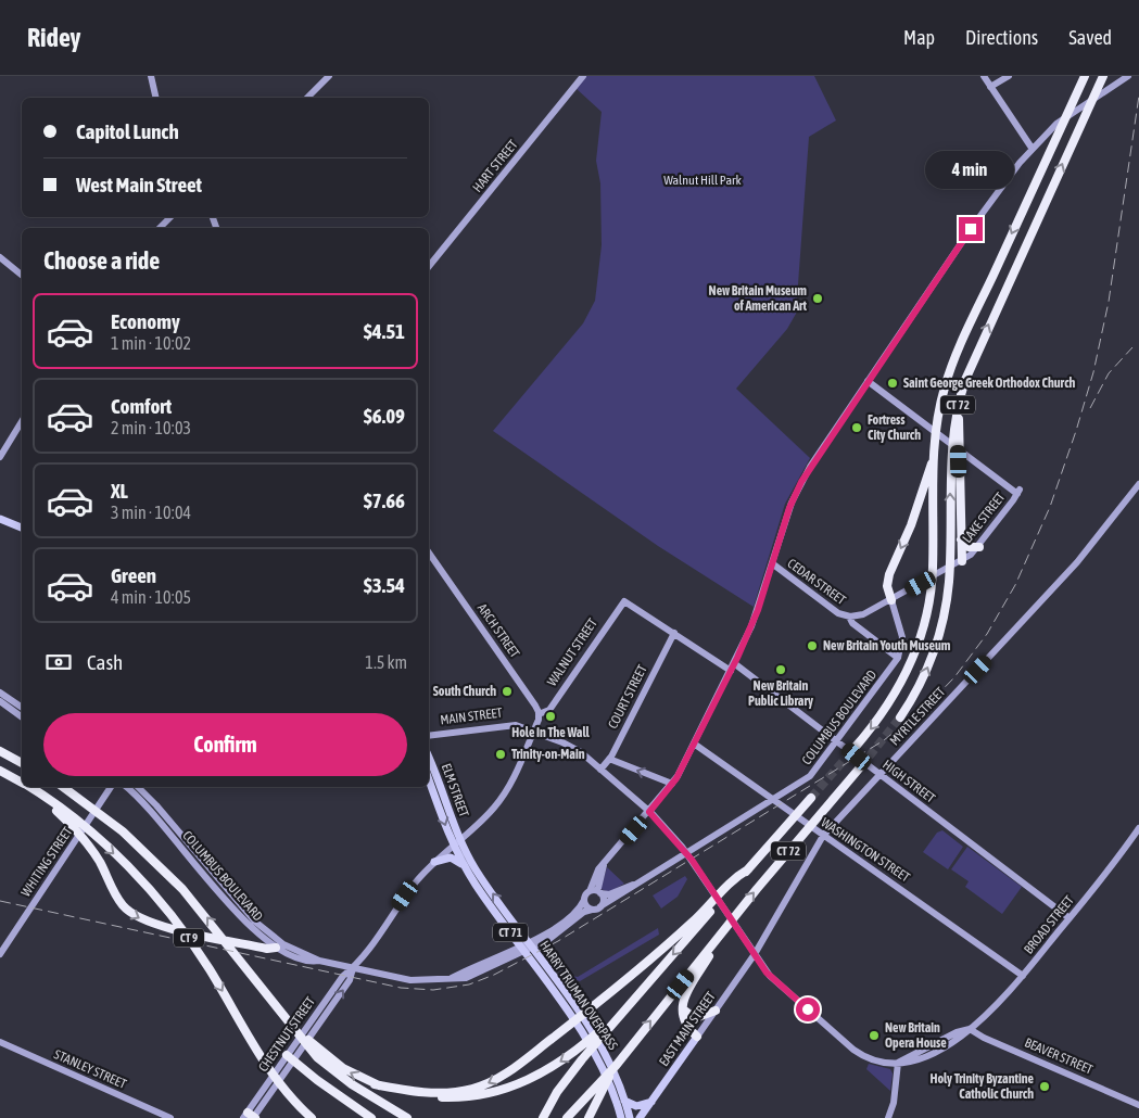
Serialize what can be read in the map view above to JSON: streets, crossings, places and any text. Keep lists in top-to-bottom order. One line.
{"streets":{"highway":["CT 72","CT 9"],"main road":["ELM STREET","CT 71","HARRY TRUMAN OVERPASS","EAST MAIN STREET"],"street":["HART STREET","LAKE STREET","CEDAR STREET","ARCH STREET","WALNUT STREET","COURT STREET","MAIN STREET","MYRTLE STREET","COLUMBUS BOULEVARD","HIGH STREET","WASHINGTON STREET","WHITING STREET","BROAD STREET","CHESTNUT STREET","BEAVER STREET","STANLEY STREET"]},"crossings":[["CT 72","HIGH STREET"],["LAKE STREET","CEDAR STREET"],["CEDAR STREET","COLUMBUS BOULEVARD"],["ARCH STREET","WALNUT STREET"],["WALNUT STREET","HIGH STREET"],["COURT STREET","MAIN STREET"],["COURT STREET","HIGH STREET"],["MAIN STREET","MYRTLE STREET"],["MAIN STREET","COLUMBUS BOULEVARD"],["MAIN STREET","BROAD STREET"],["MAIN STREET","EAST MAIN STREET"],["MAIN STREET","CHESTNUT STREET"],["MAIN STREET","BEAVER STREET"],["MYRTLE STREET","HIGH STREET"],["MYRTLE STREET","WASHINGTON STREET"],["MYRTLE STREET","EAST MAIN STREET"],["COLUMBUS BOULEVARD","HIGH STREET"],["COLUMBUS BOULEVARD","WASHINGTON STREET"],["COLUMBUS BOULEVARD","CHESTNUT STREET"],["HIGH STREET","BROAD STREET"],["ELM STREET","HARRY TRUMAN OVERPASS"],["ELM STREET","CHESTNUT STREET"],["WASHINGTON STREET","BROAD STREET"],["BROAD STREET","BEAVER STREET"],["HARRY TRUMAN OVERPASS","CHESTNUT STREET"]],"parks":["Walnut Hill Park"],"places":["New Britain Museum of American Art","Saint George Greek Orthodox Church","Fortress City Church","New Britain Youth Museum","New Britain Public Library","South Church","Hole In The Wall","Trinity-on-Main","New Britain Opera House","Holy Trinity Byzantine Catholic Church"],"page":{"header":"Ridey","nav":["Map","Directions","Saved"],"banner":["Capitol Lunch","West Main Street"],"bubble":"4 min","heading":"Choose a ride","list":[{"name":"Economy","note":"1 min · 10:02","value":"$4.51"},{"name":"Comfort","note":"2 min · 10:03","value":"$6.09"},{"name":"XL","note":"3 min · 10:04","value":"$7.66"},{"name":"Green","note":"4 min · 10:05","value":"$3.54"}],"pay":["Cash","1.5 km"],"buttons":"Confirm"}}
